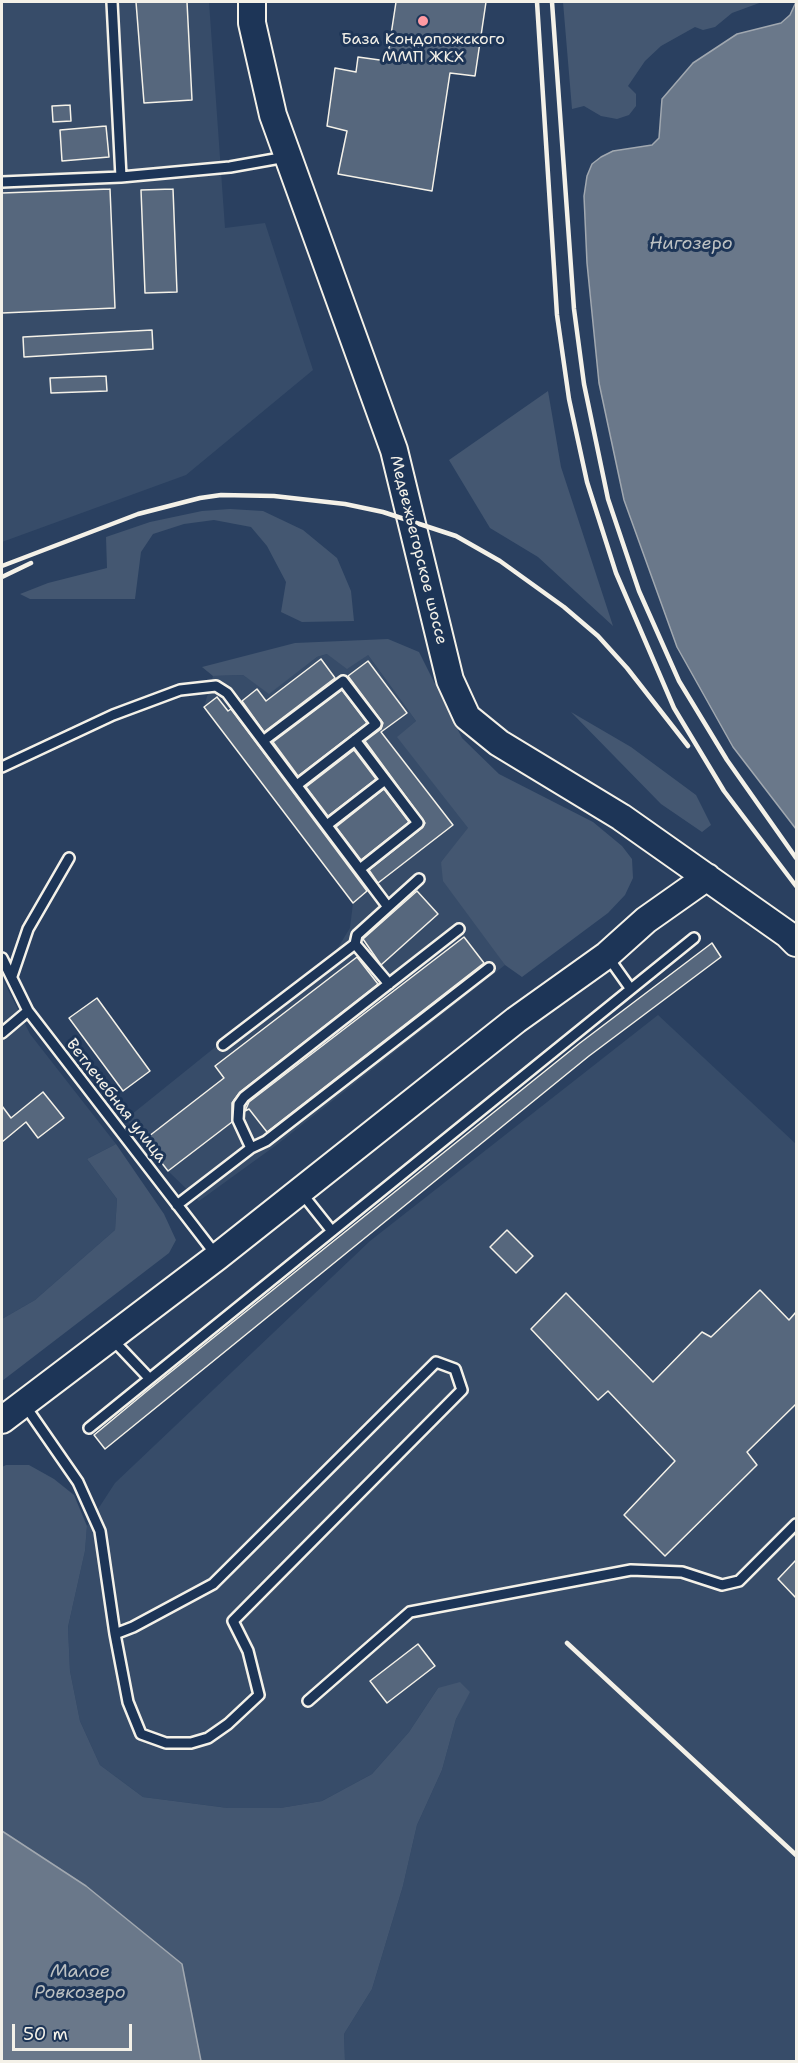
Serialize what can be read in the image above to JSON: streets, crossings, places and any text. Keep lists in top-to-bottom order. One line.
{"streets":{"street":["Медвежьегорское шоссе"],"lane":["Ветлечебная улица"]},"water":["Нигозеро","Малое Ровкозеро"],"places":["База Кондопожского ММП ЖКХ"],"scale_bar":"50 m"}
